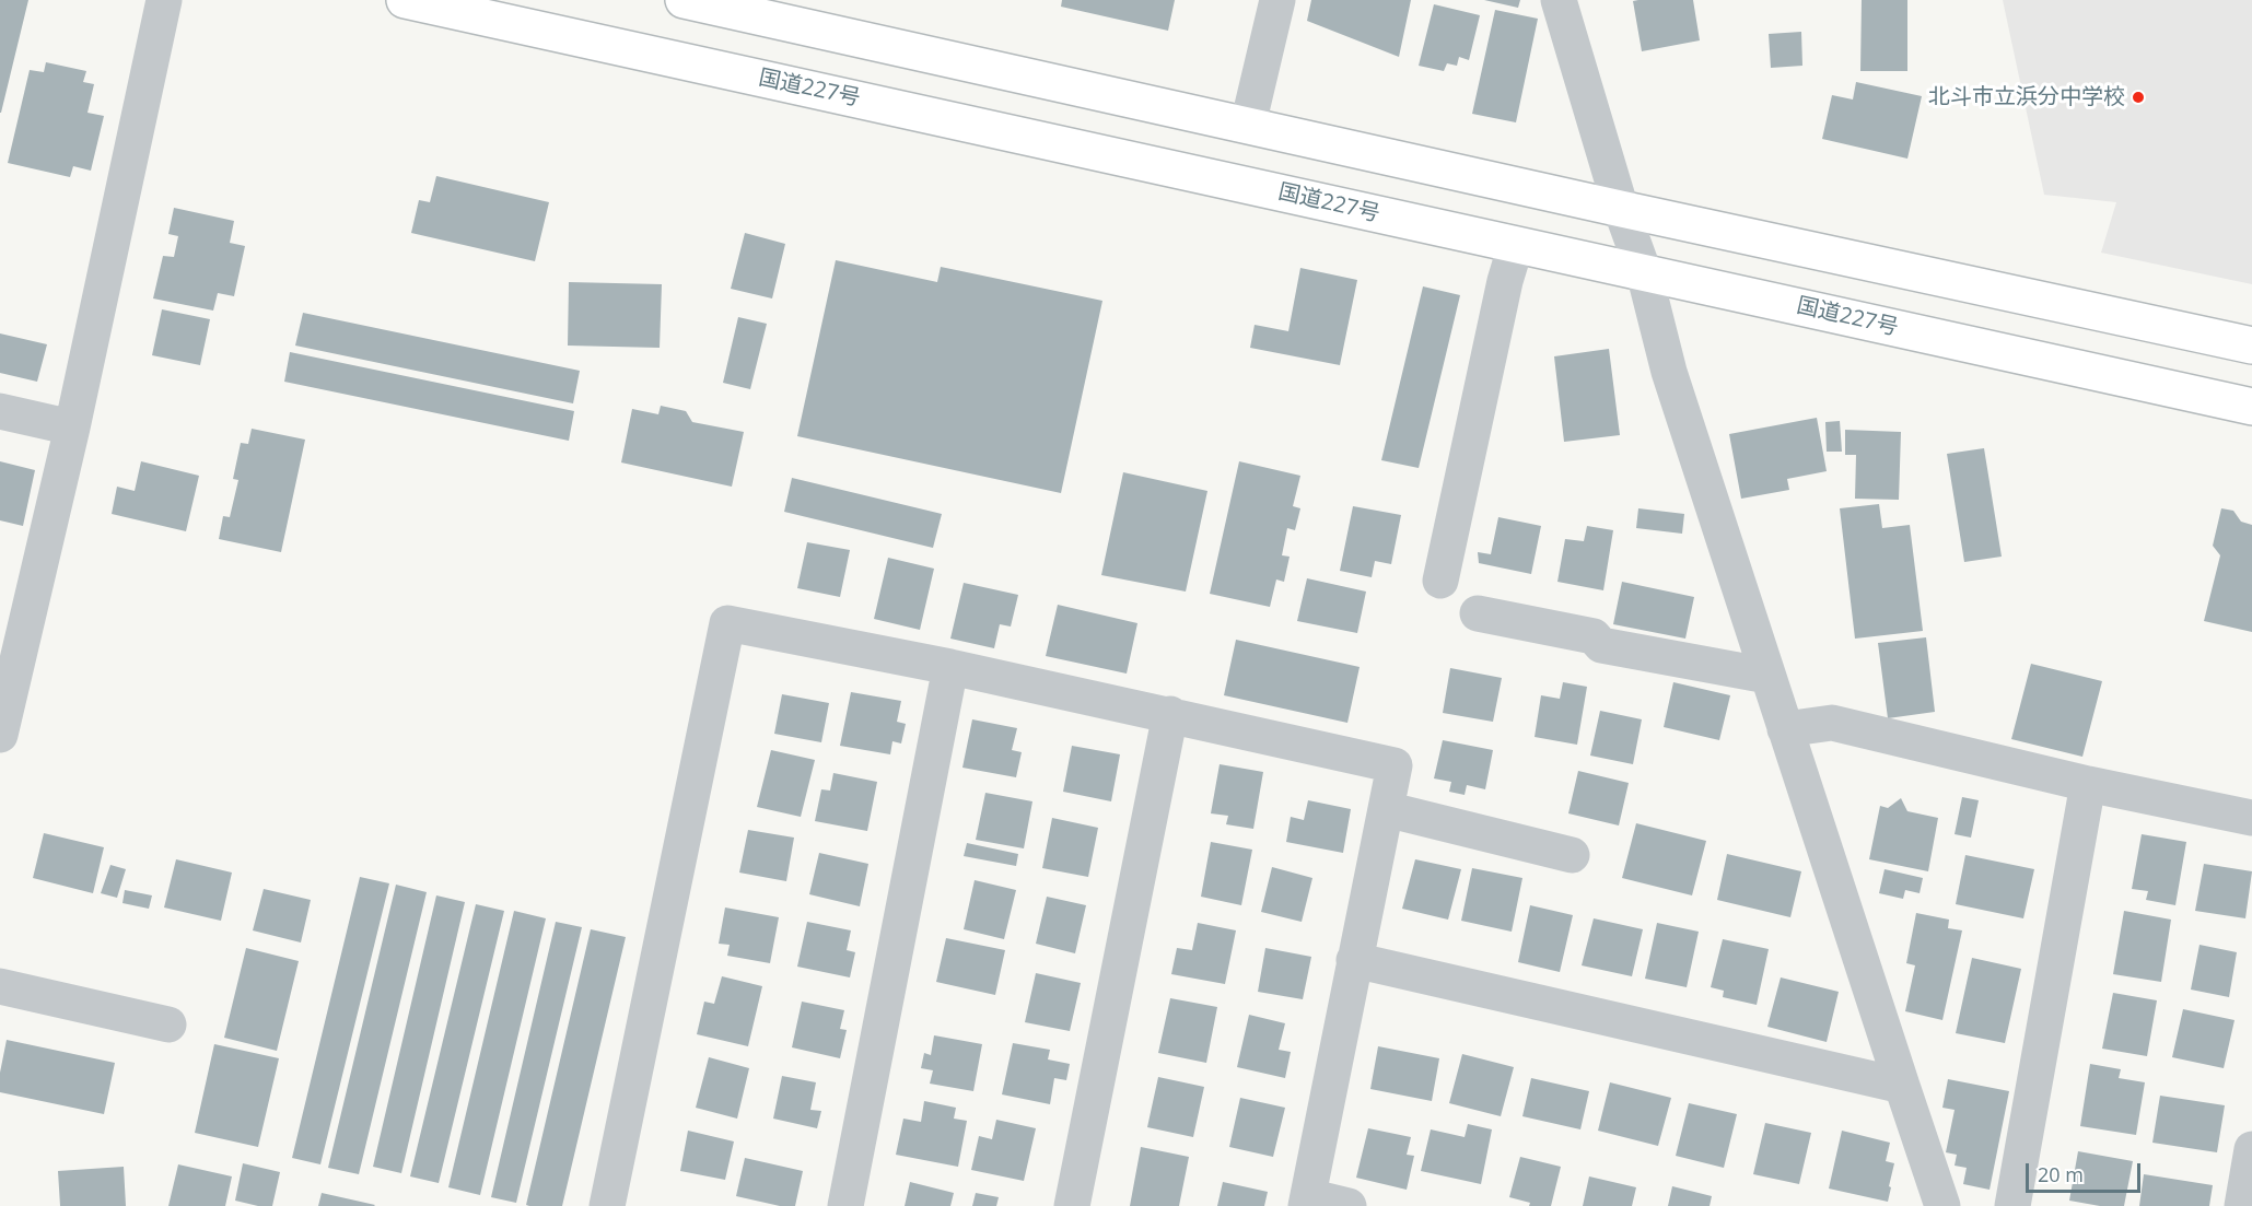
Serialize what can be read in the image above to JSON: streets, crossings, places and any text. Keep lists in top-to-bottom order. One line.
{"streets":{"highway":["国道227号"]},"places":["北斗市立浜分中学校"],"scale_bar":"20 m"}
